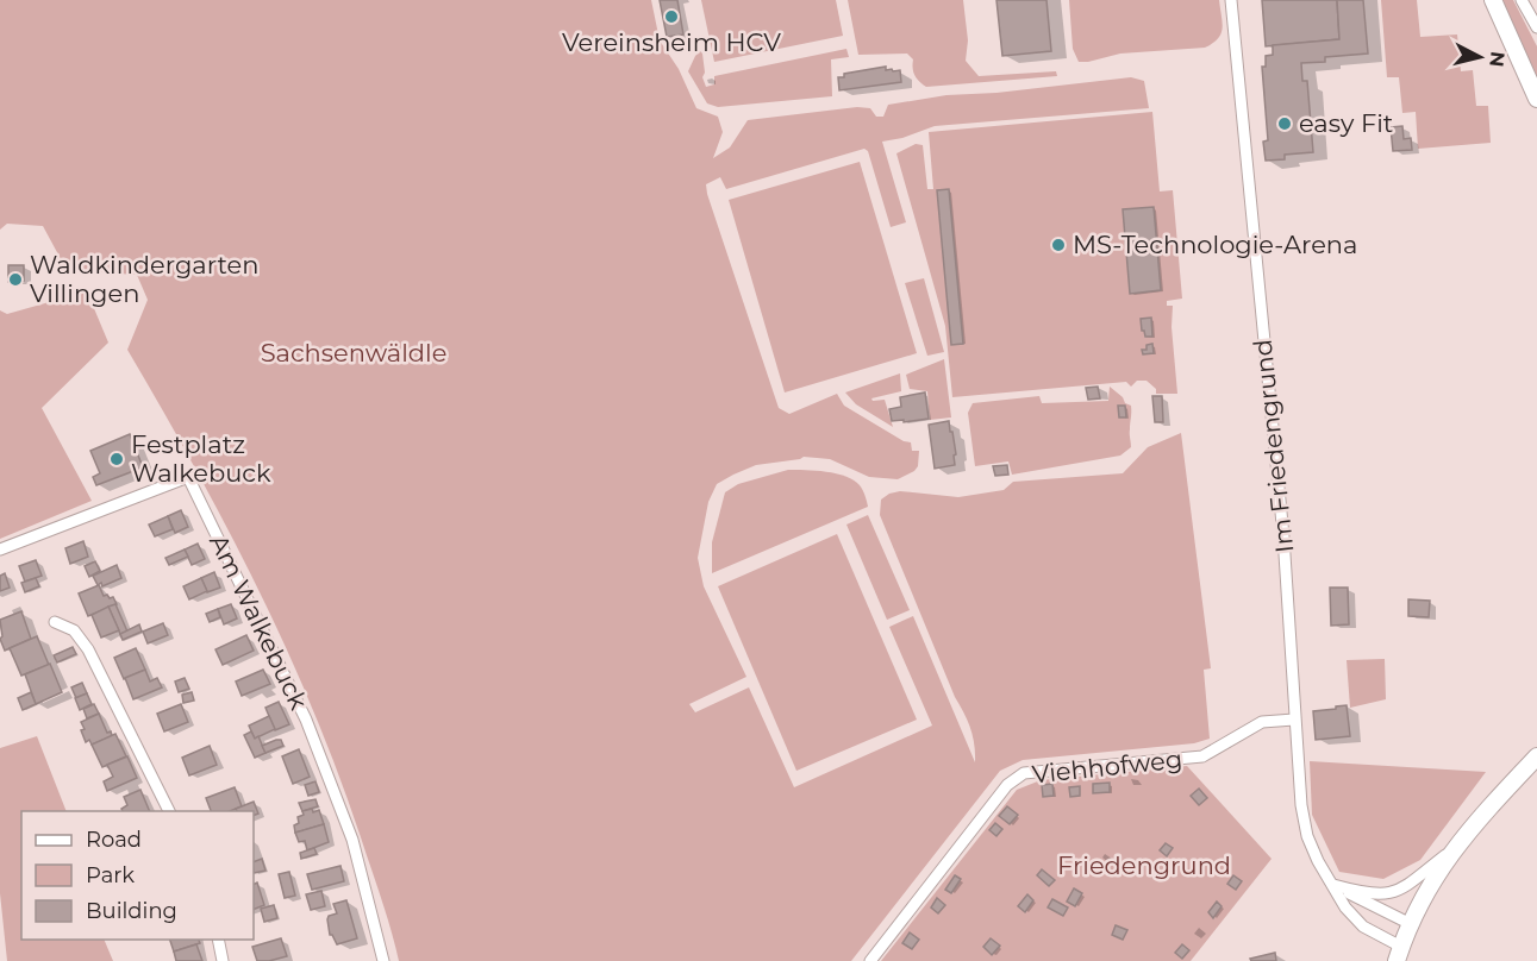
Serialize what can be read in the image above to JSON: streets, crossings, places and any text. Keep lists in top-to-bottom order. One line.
{"streets":{"street":["Im Friedengrund","Am Walkebuck","Viehhofweg"]},"crossings":[["Im Friedengrund","Viehhofweg"]],"parks":["Sachsenwäldle","Friedengrund"],"places":["Vereinsheim HCV","easy Fit","MS-Technologie-Arena","Waldkindergarten Villingen","Festplatz Walkebuck"],"legend":["Road","Park","Building"],"north":"right"}
